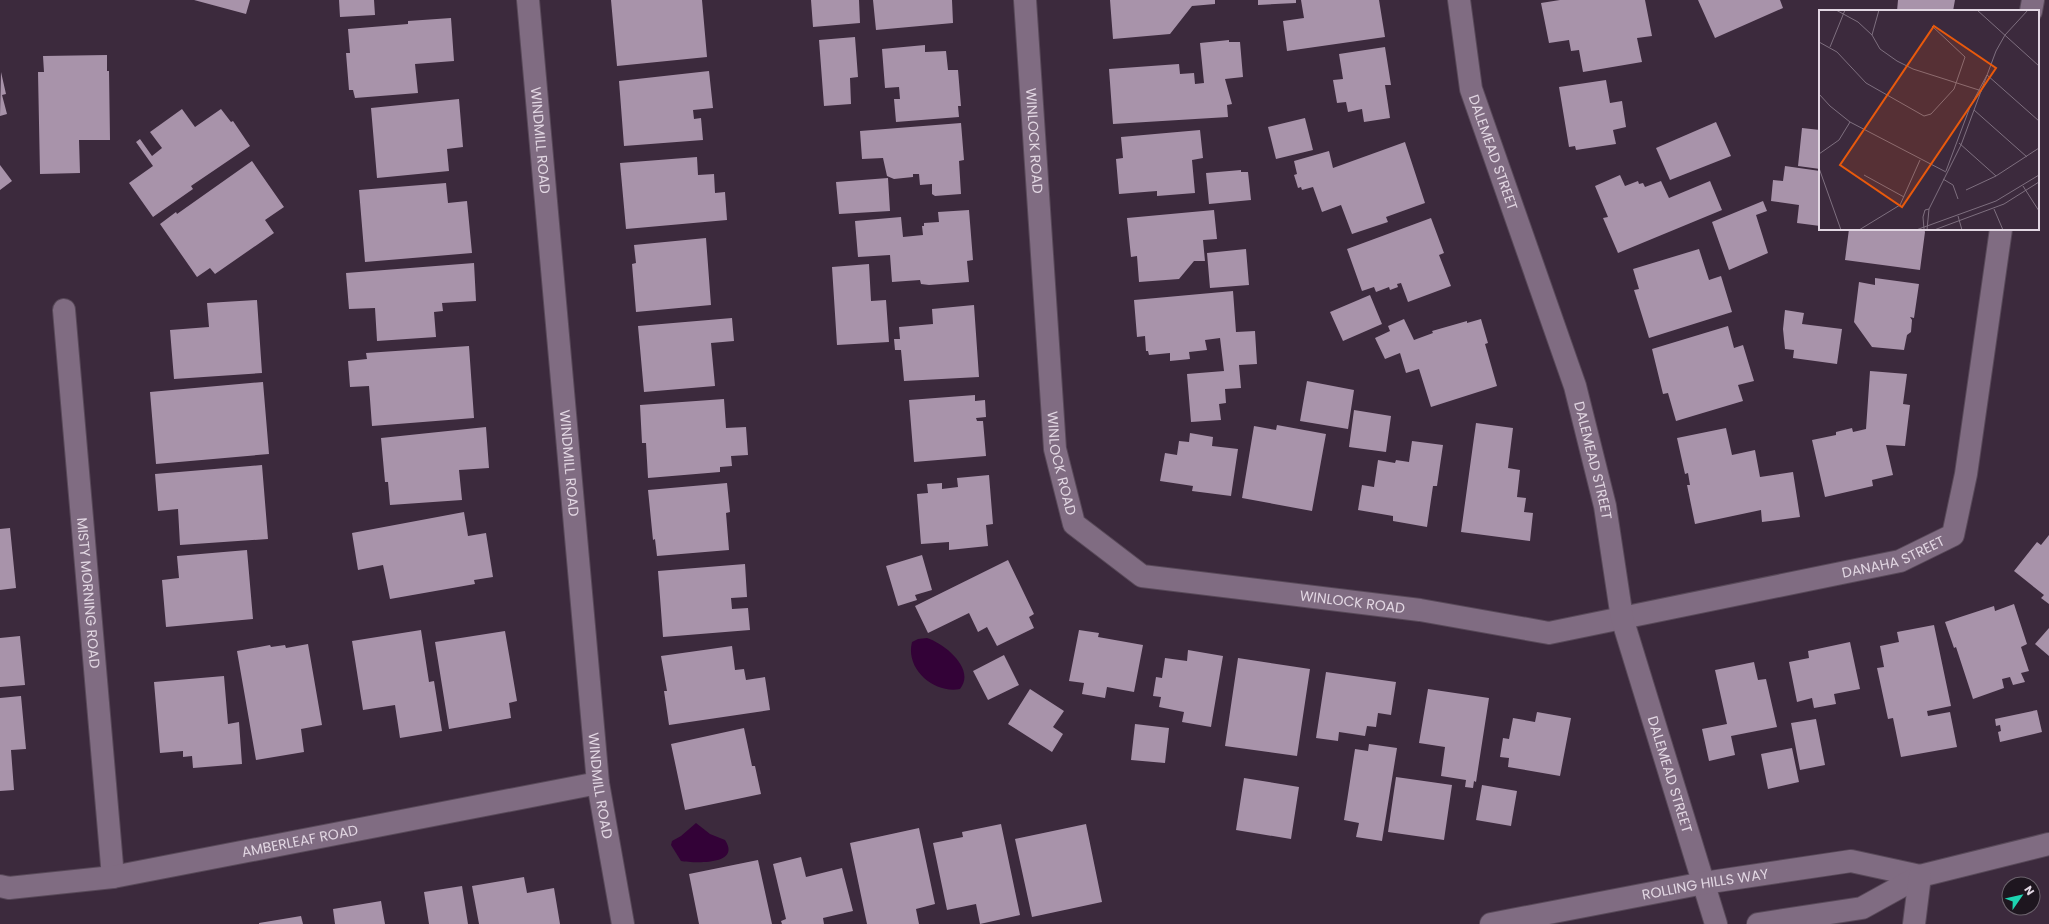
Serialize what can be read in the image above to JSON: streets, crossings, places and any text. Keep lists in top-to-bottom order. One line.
{"streets":{"street":["WINDMILL ROAD","WINLOCK ROAD","DALEMEAD STREET","DANAHA STREET","MISTY MORNING ROAD","AMBERLEAF ROAD","ROLLING HILLS WAY"]},"crossings":[["WINDMILL ROAD","AMBERLEAF ROAD"],["WINLOCK ROAD","DALEMEAD STREET"],["WINLOCK ROAD","DANAHA STREET"],["DALEMEAD STREET","DANAHA STREET"],["DALEMEAD STREET","ROLLING HILLS WAY"],["MISTY MORNING ROAD","AMBERLEAF ROAD"]],"north":"top right"}
